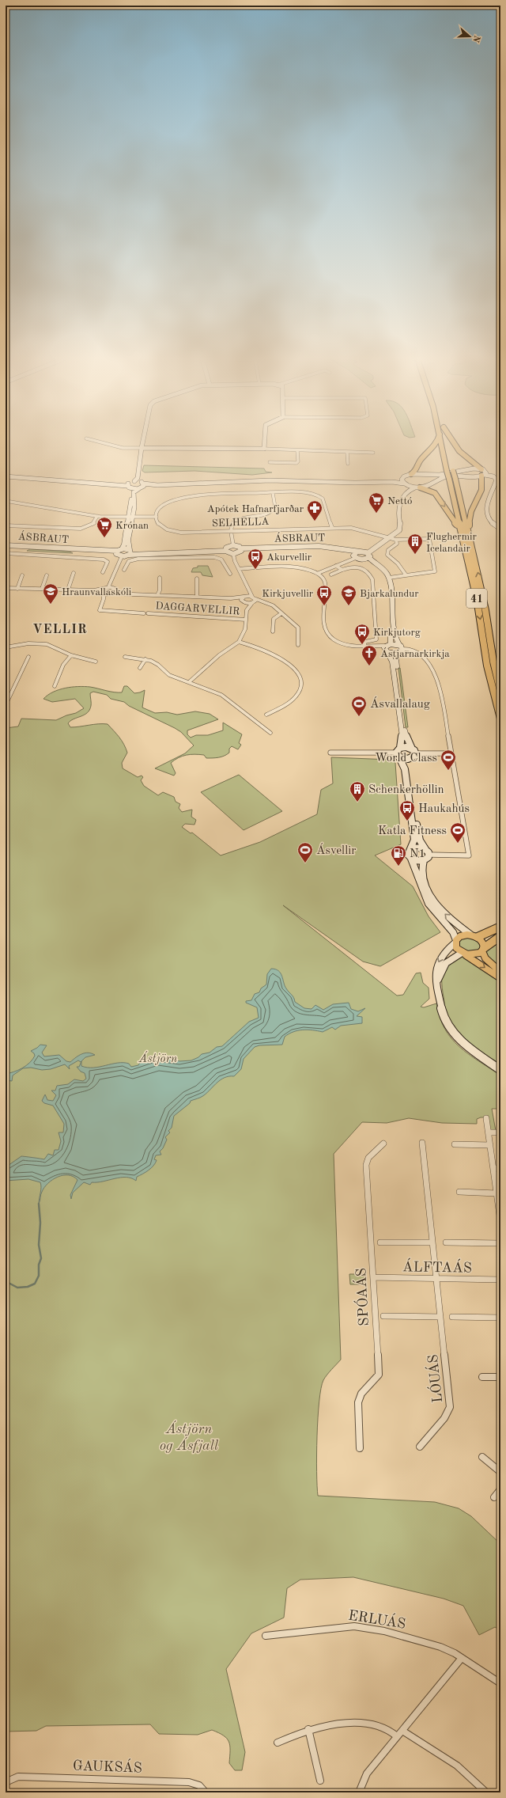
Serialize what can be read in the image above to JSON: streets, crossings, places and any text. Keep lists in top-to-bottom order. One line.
{"streets":{"highway":["41"],"street":["SELHELLA","ÁSBRAUT","DAGGARVELLIR","ÁLFTAÁS","SPÓAÁS","LÓUÁS","ERLUÁS","GAUKSÁS"]},"crossings":[["ÁLFTAÁS","SPÓAÁS"],["ÁLFTAÁS","LÓUÁS"]],"districts":["VELLIR"],"parks":["Ástjörn","Ástjörn og Ásfjall"],"places":{"supermarket":["Nettó","Krónan"],"pharmacy":["Apótek Hafnarfjarðar"],"building":["Flughermir Icelandair","Schenkerhöllin"],"bus stop":["Akurvellir","Kirkjuvellir","Kirkjutorg","Haukahús"],"school or university":["Hraunvallaskóli","Bjarkalundur"],"church":["Ástjarnarkirkja"],"sports":["Ásvallalaug","World Class","Katla Fitness","Ásvellir"],"fuel station":["N1"]},"north":"right"}
